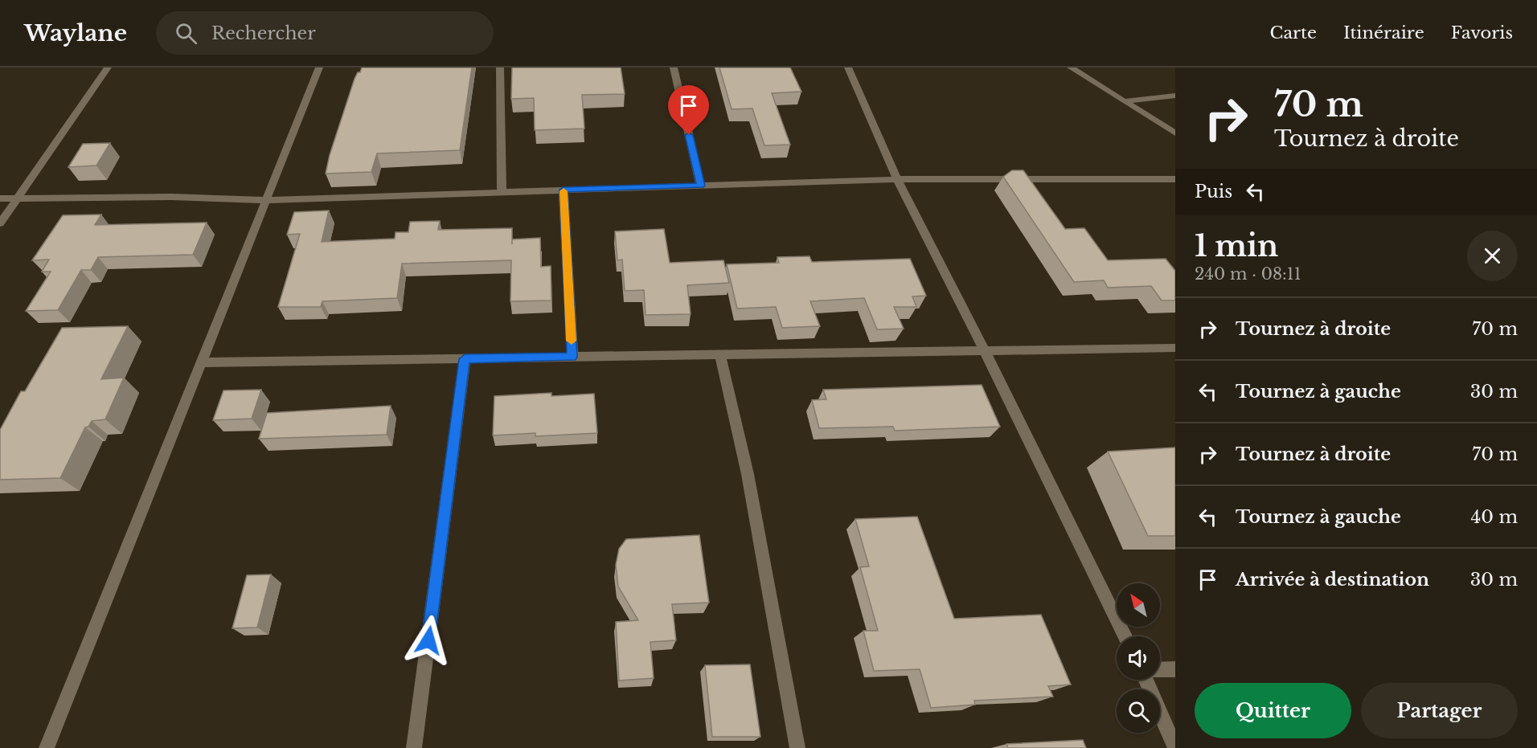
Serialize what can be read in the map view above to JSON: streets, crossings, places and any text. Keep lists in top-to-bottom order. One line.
{"north":"top left","page":{"header":"Waylane","search":"Rechercher","nav":["Carte","Itinéraire","Favoris"],"turn":["70 m","Tournez à droite"],"then":"Puis","heading":["1 min","240 m · 08:11"],"list":[{"name":"Tournez à droite","value":"70 m"},{"name":"Tournez à gauche","value":"30 m"},{"name":"Tournez à droite","value":"70 m"},{"name":"Tournez à gauche","value":"40 m"},{"name":"Arrivée à destination","value":"30 m"}],"buttons":["Quitter","Partager"]}}
